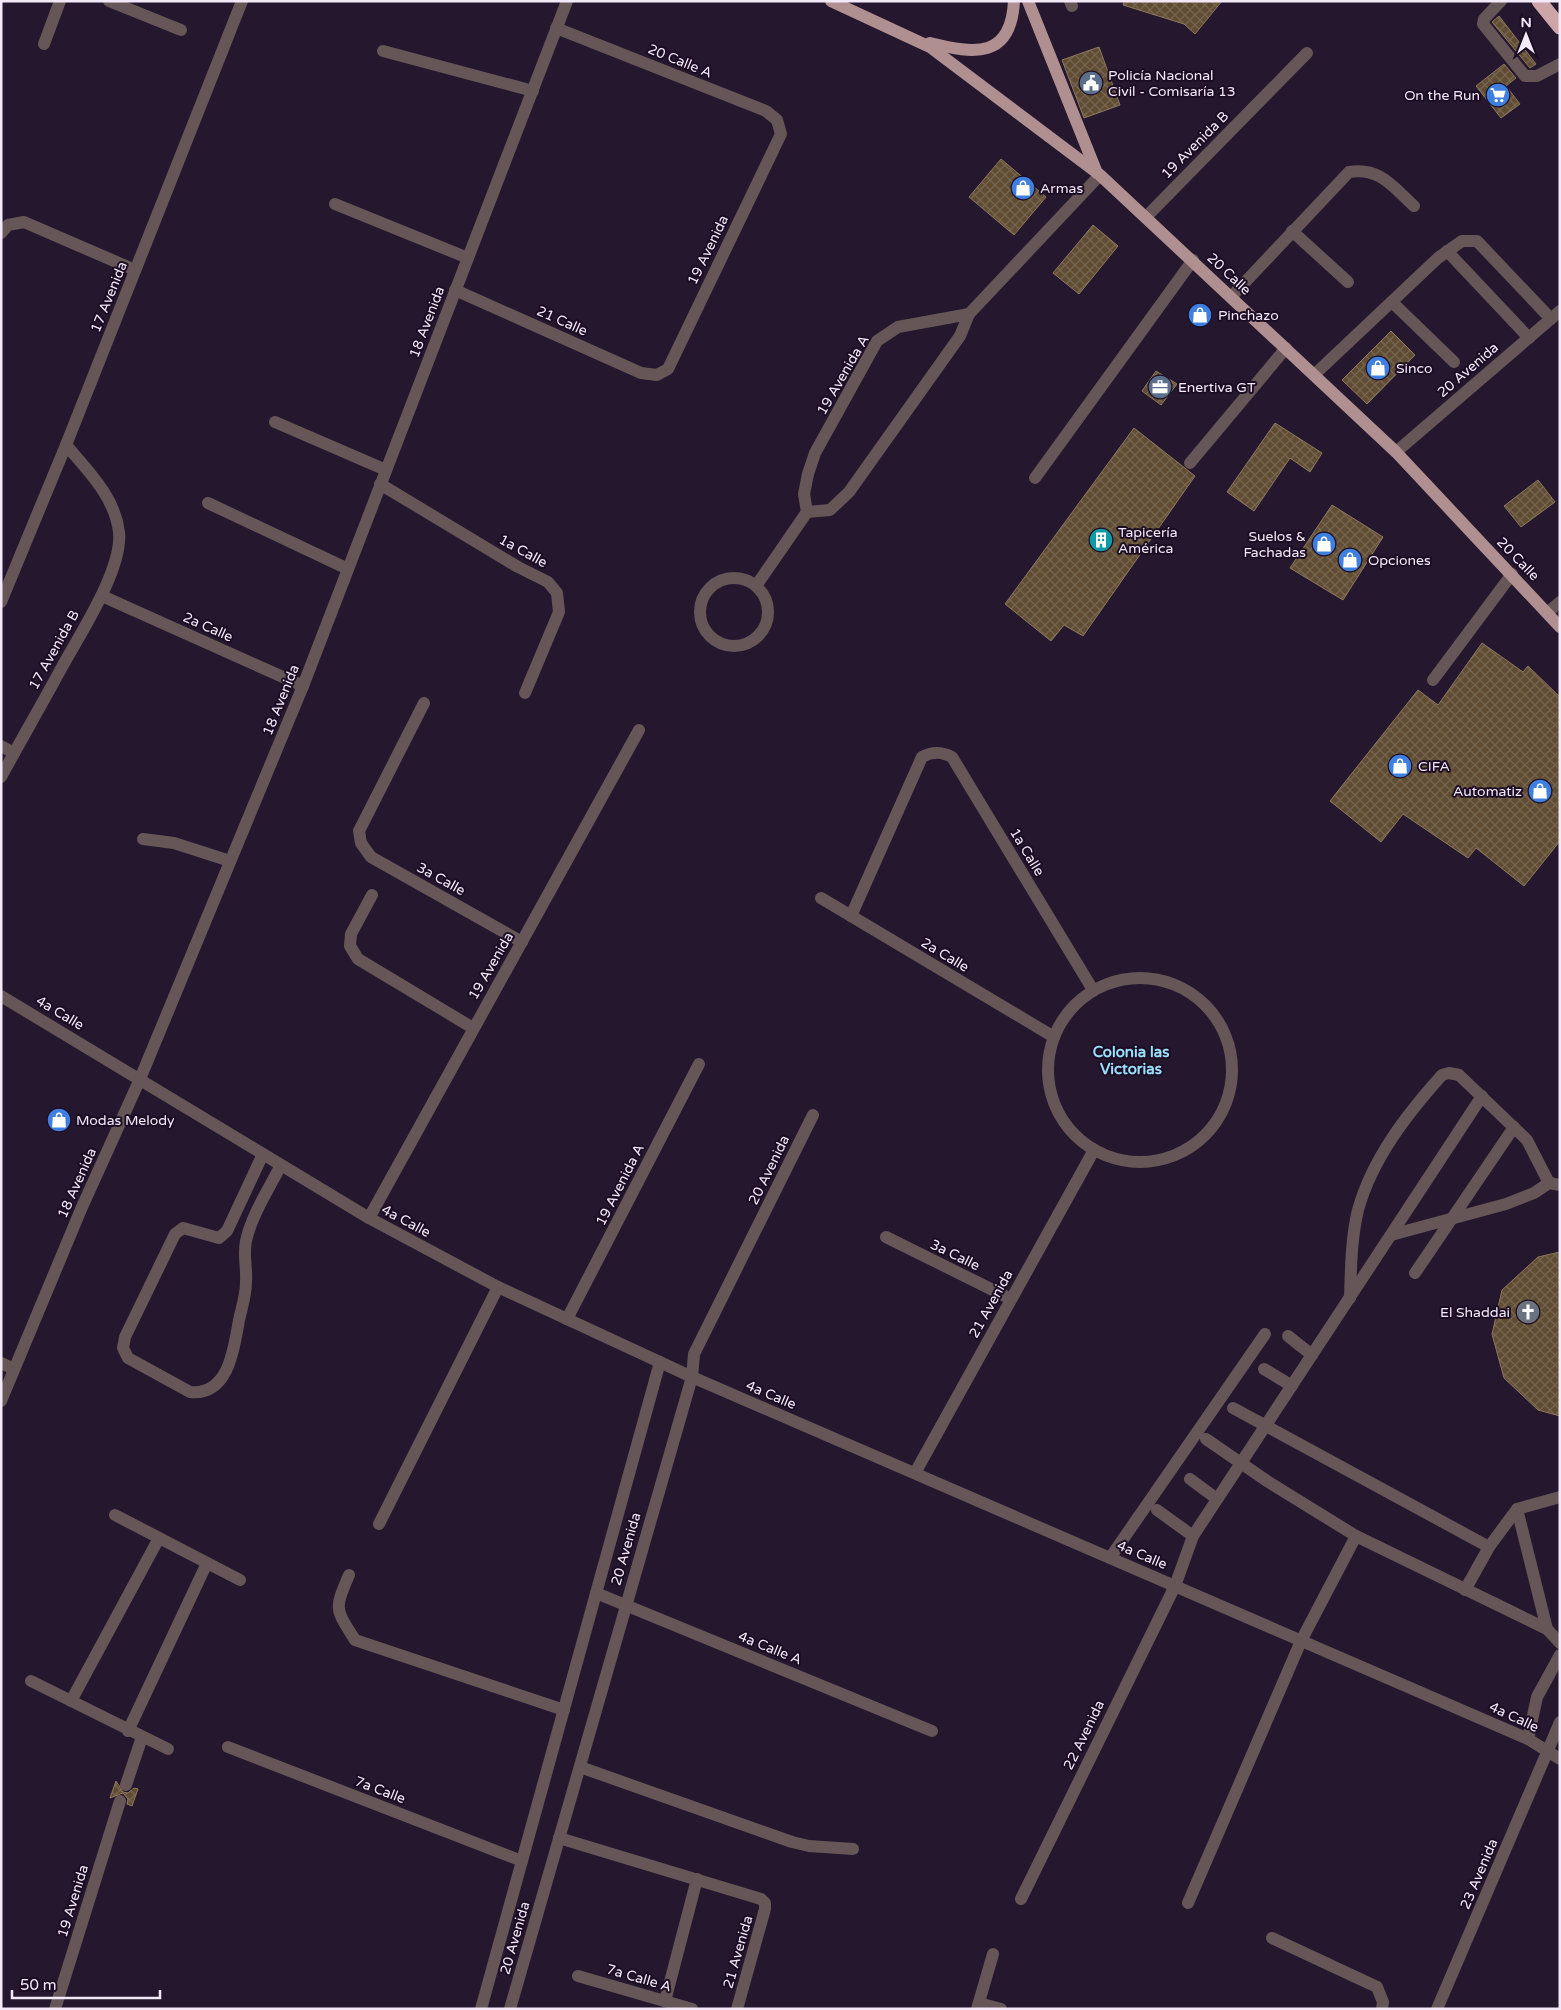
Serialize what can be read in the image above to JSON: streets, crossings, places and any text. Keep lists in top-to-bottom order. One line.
{"streets":{"main road":["20 Calle"],"street":["20 Calle A","19 Avenida B","19 Avenida","17 Avenida","21 Calle","18 Avenida","20 Avenida","19 Avenida A","1a Calle","2a Calle","17 Avenida B","3a Calle","4a Calle","21 Avenida","4a Calle A","22 Avenida","7a Calle","23 Avenida","7a Calle A"]},"crossings":[["20 Calle A","19 Avenida"],["20 Calle A","18 Avenida"],["19 Avenida B","20 Calle"],["19 Avenida","21 Calle"],["19 Avenida","3a Calle"],["19 Avenida","4a Calle"],["20 Calle","20 Avenida"],["17 Avenida","17 Avenida B"],["21 Calle","18 Avenida"],["18 Avenida","1a Calle"],["18 Avenida","2a Calle"],["18 Avenida","4a Calle"],["20 Avenida","4a Calle"],["20 Avenida","4a Calle A"],["20 Avenida","7a Calle"],["19 Avenida A","4a Calle"],["1a Calle","2a Calle"],["2a Calle","17 Avenida B"],["3a Calle","21 Avenida"],["4a Calle","21 Avenida"],["4a Calle","22 Avenida"],["4a Calle","23 Avenida"]],"districts":["Colonia las Victorias"],"places":{"public building":["Policía Nacional Civil - Comisaría 13"],"supermarket":["On the Run"],"shop":["Armas","Pinchazo","Sinco","Suelos & Fachadas","Opciones","CIFA","Automatiz","Modas Melody"],"office":["Enertiva GT"],"building":["Tapicería América"],"church":["El Shaddai"]},"scale_bar":"50 m","north":"top"}
